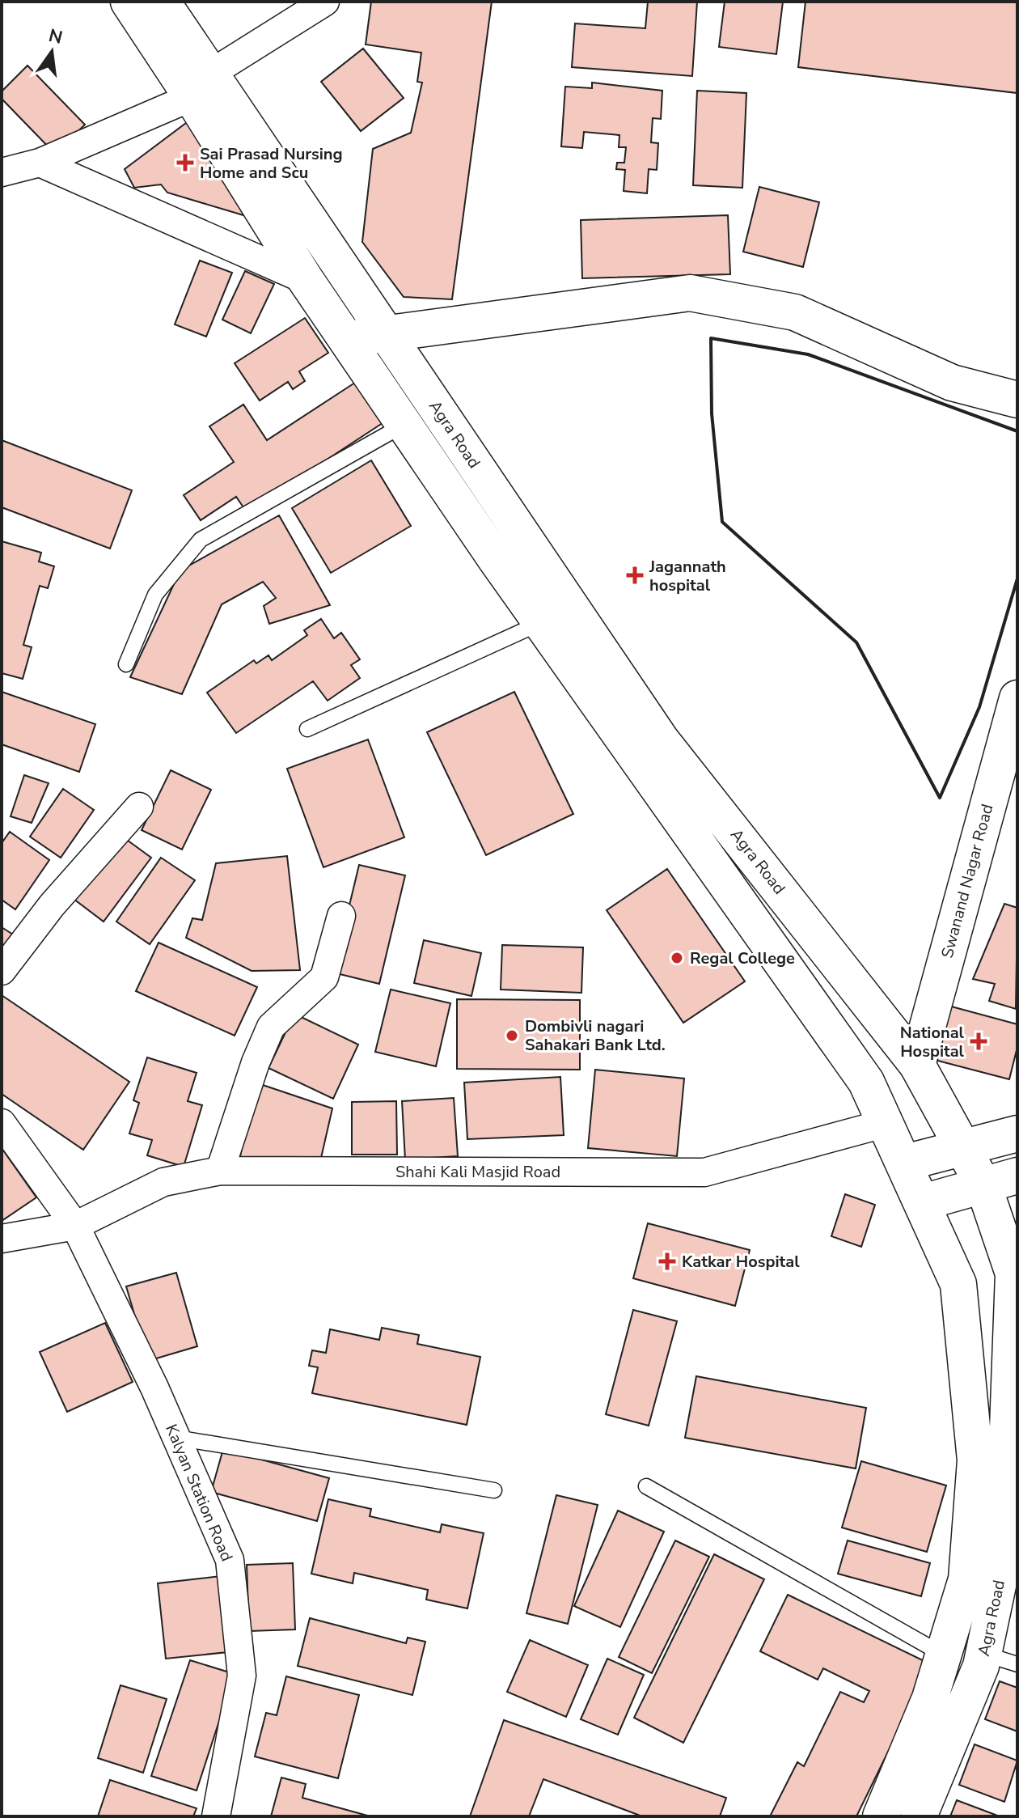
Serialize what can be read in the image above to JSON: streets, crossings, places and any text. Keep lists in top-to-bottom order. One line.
{"streets":{"main road":["Agra Road","Swanand Nagar Road"],"street":["Shahi Kali Masjid Road","Kalyan Station Road"]},"crossings":[["Agra Road","Swanand Nagar Road"],["Agra Road","Shahi Kali Masjid Road"],["Shahi Kali Masjid Road","Kalyan Station Road"]],"places":{"health":["Sai Prasad Nursing Home and Scu","Jagannath hospital","National Hospital","Katkar Hospital"],"other":["Regal College","Dombivli nagari Sahakari Bank Ltd."]},"north":"top"}
